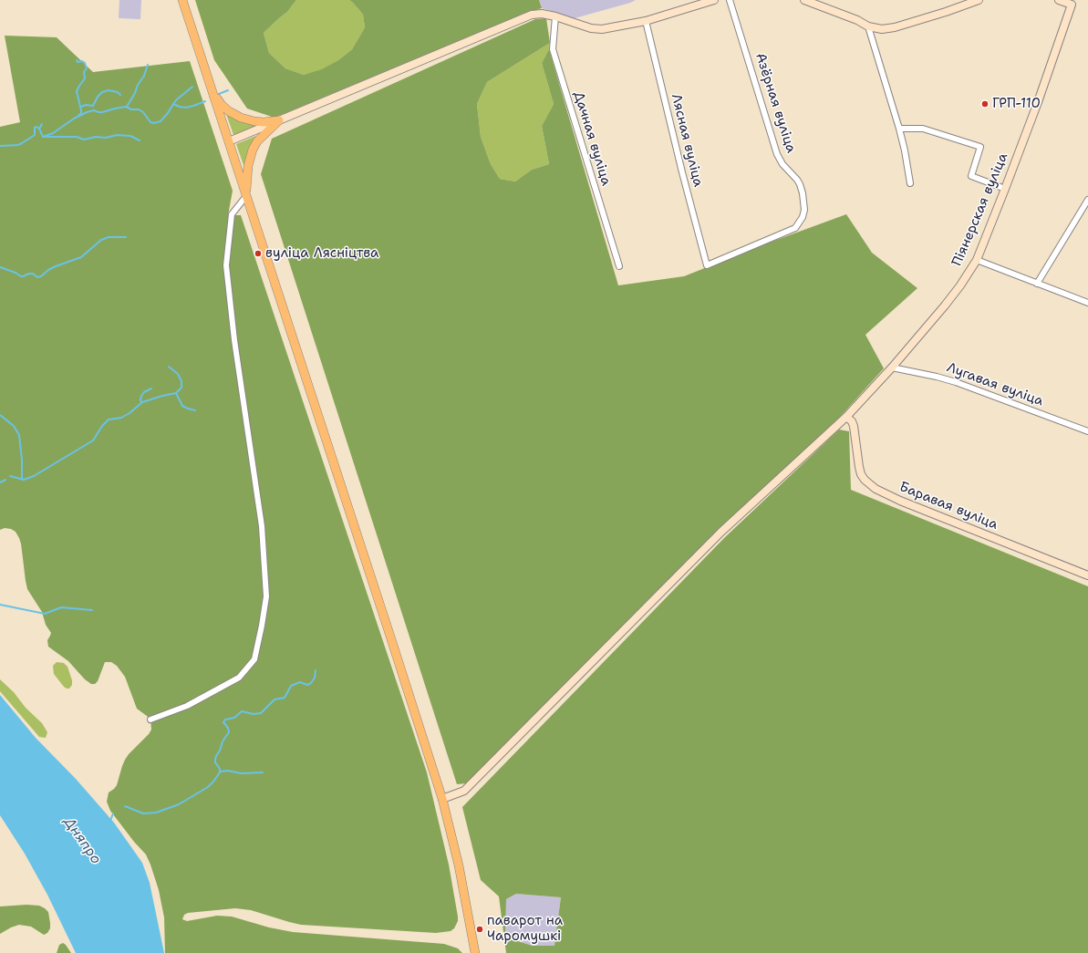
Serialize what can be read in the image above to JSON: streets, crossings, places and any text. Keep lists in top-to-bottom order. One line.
{"streets":{"street":["Азёрная вуліца","Дачная вуліца","Лясная вуліца","Піянерская вуліца","Лугавая вуліца","Баравая вуліца"]},"crossings":[["Азёрная вуліца","Лясная вуліца"],["Піянерская вуліца","Лугавая вуліца"],["Піянерская вуліца","Баравая вуліца"]],"water":["Дняпро"],"places":["ГРП-110","вуліца Лясніцтва","паварот на Чаромушкі"]}
